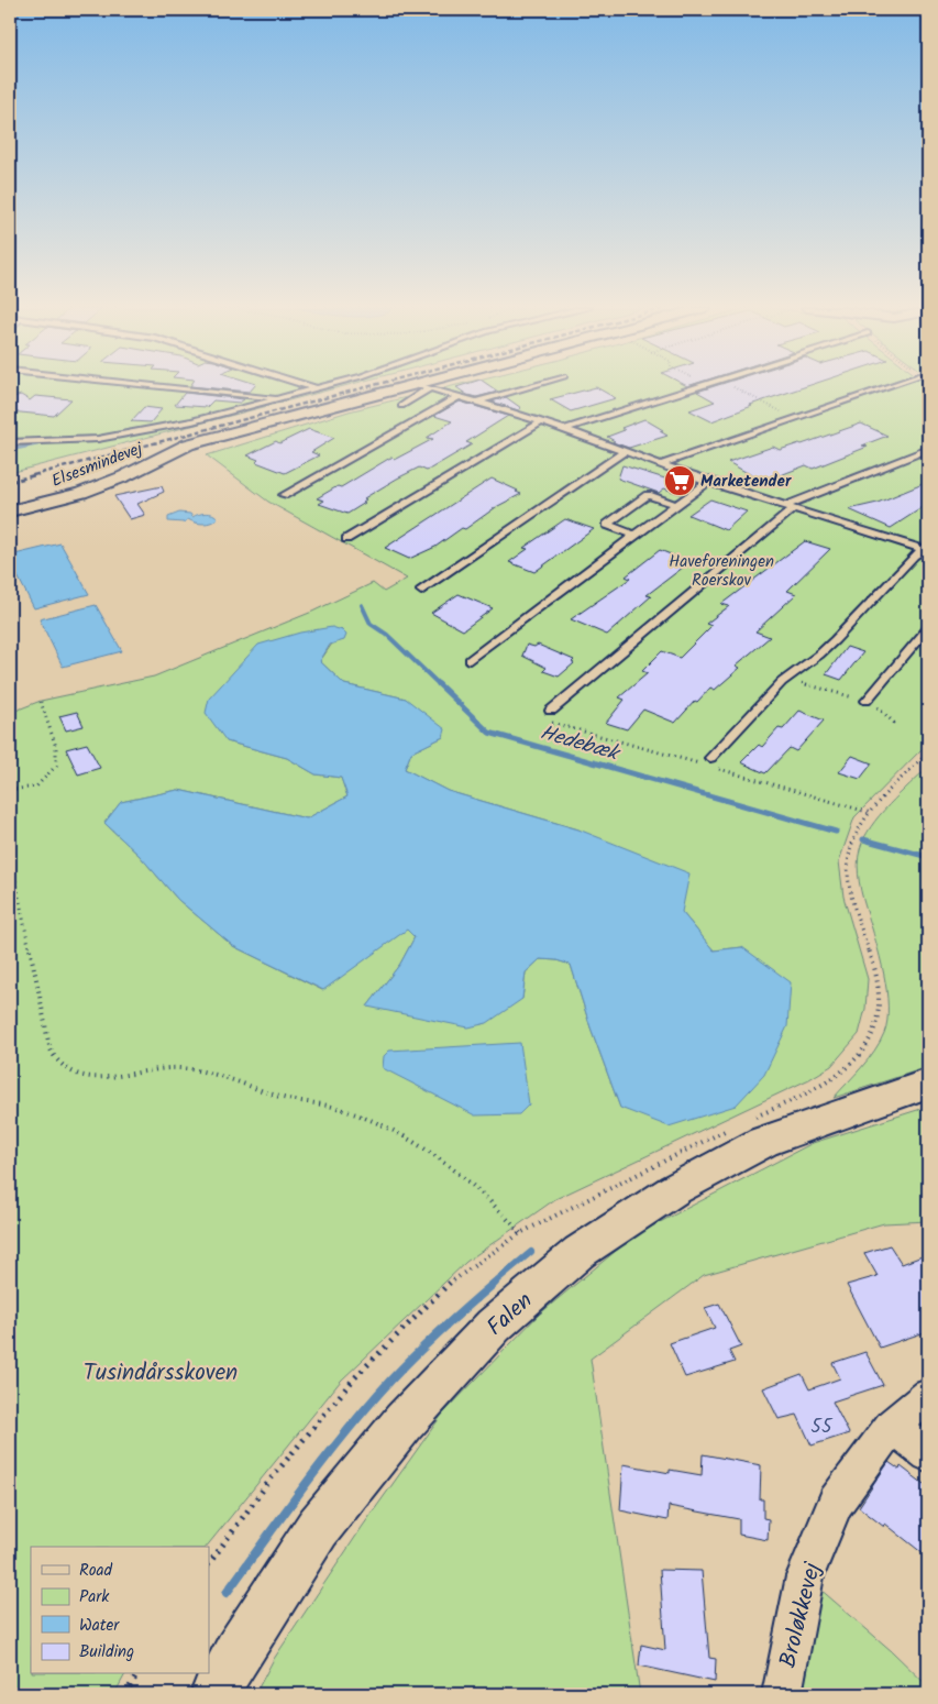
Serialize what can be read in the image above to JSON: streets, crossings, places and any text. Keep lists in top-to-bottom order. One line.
{"streets":{"street":["Elsesmindevej","Falen","Broløkkevej"]},"water":["Hedebæk"],"parks":["Haveforeningen Roerskov","Tusindårsskoven"],"places":{"supermarket":["Marketender"]},"house_numbers":["55"],"legend":["Road","Park","Water","Building"]}
